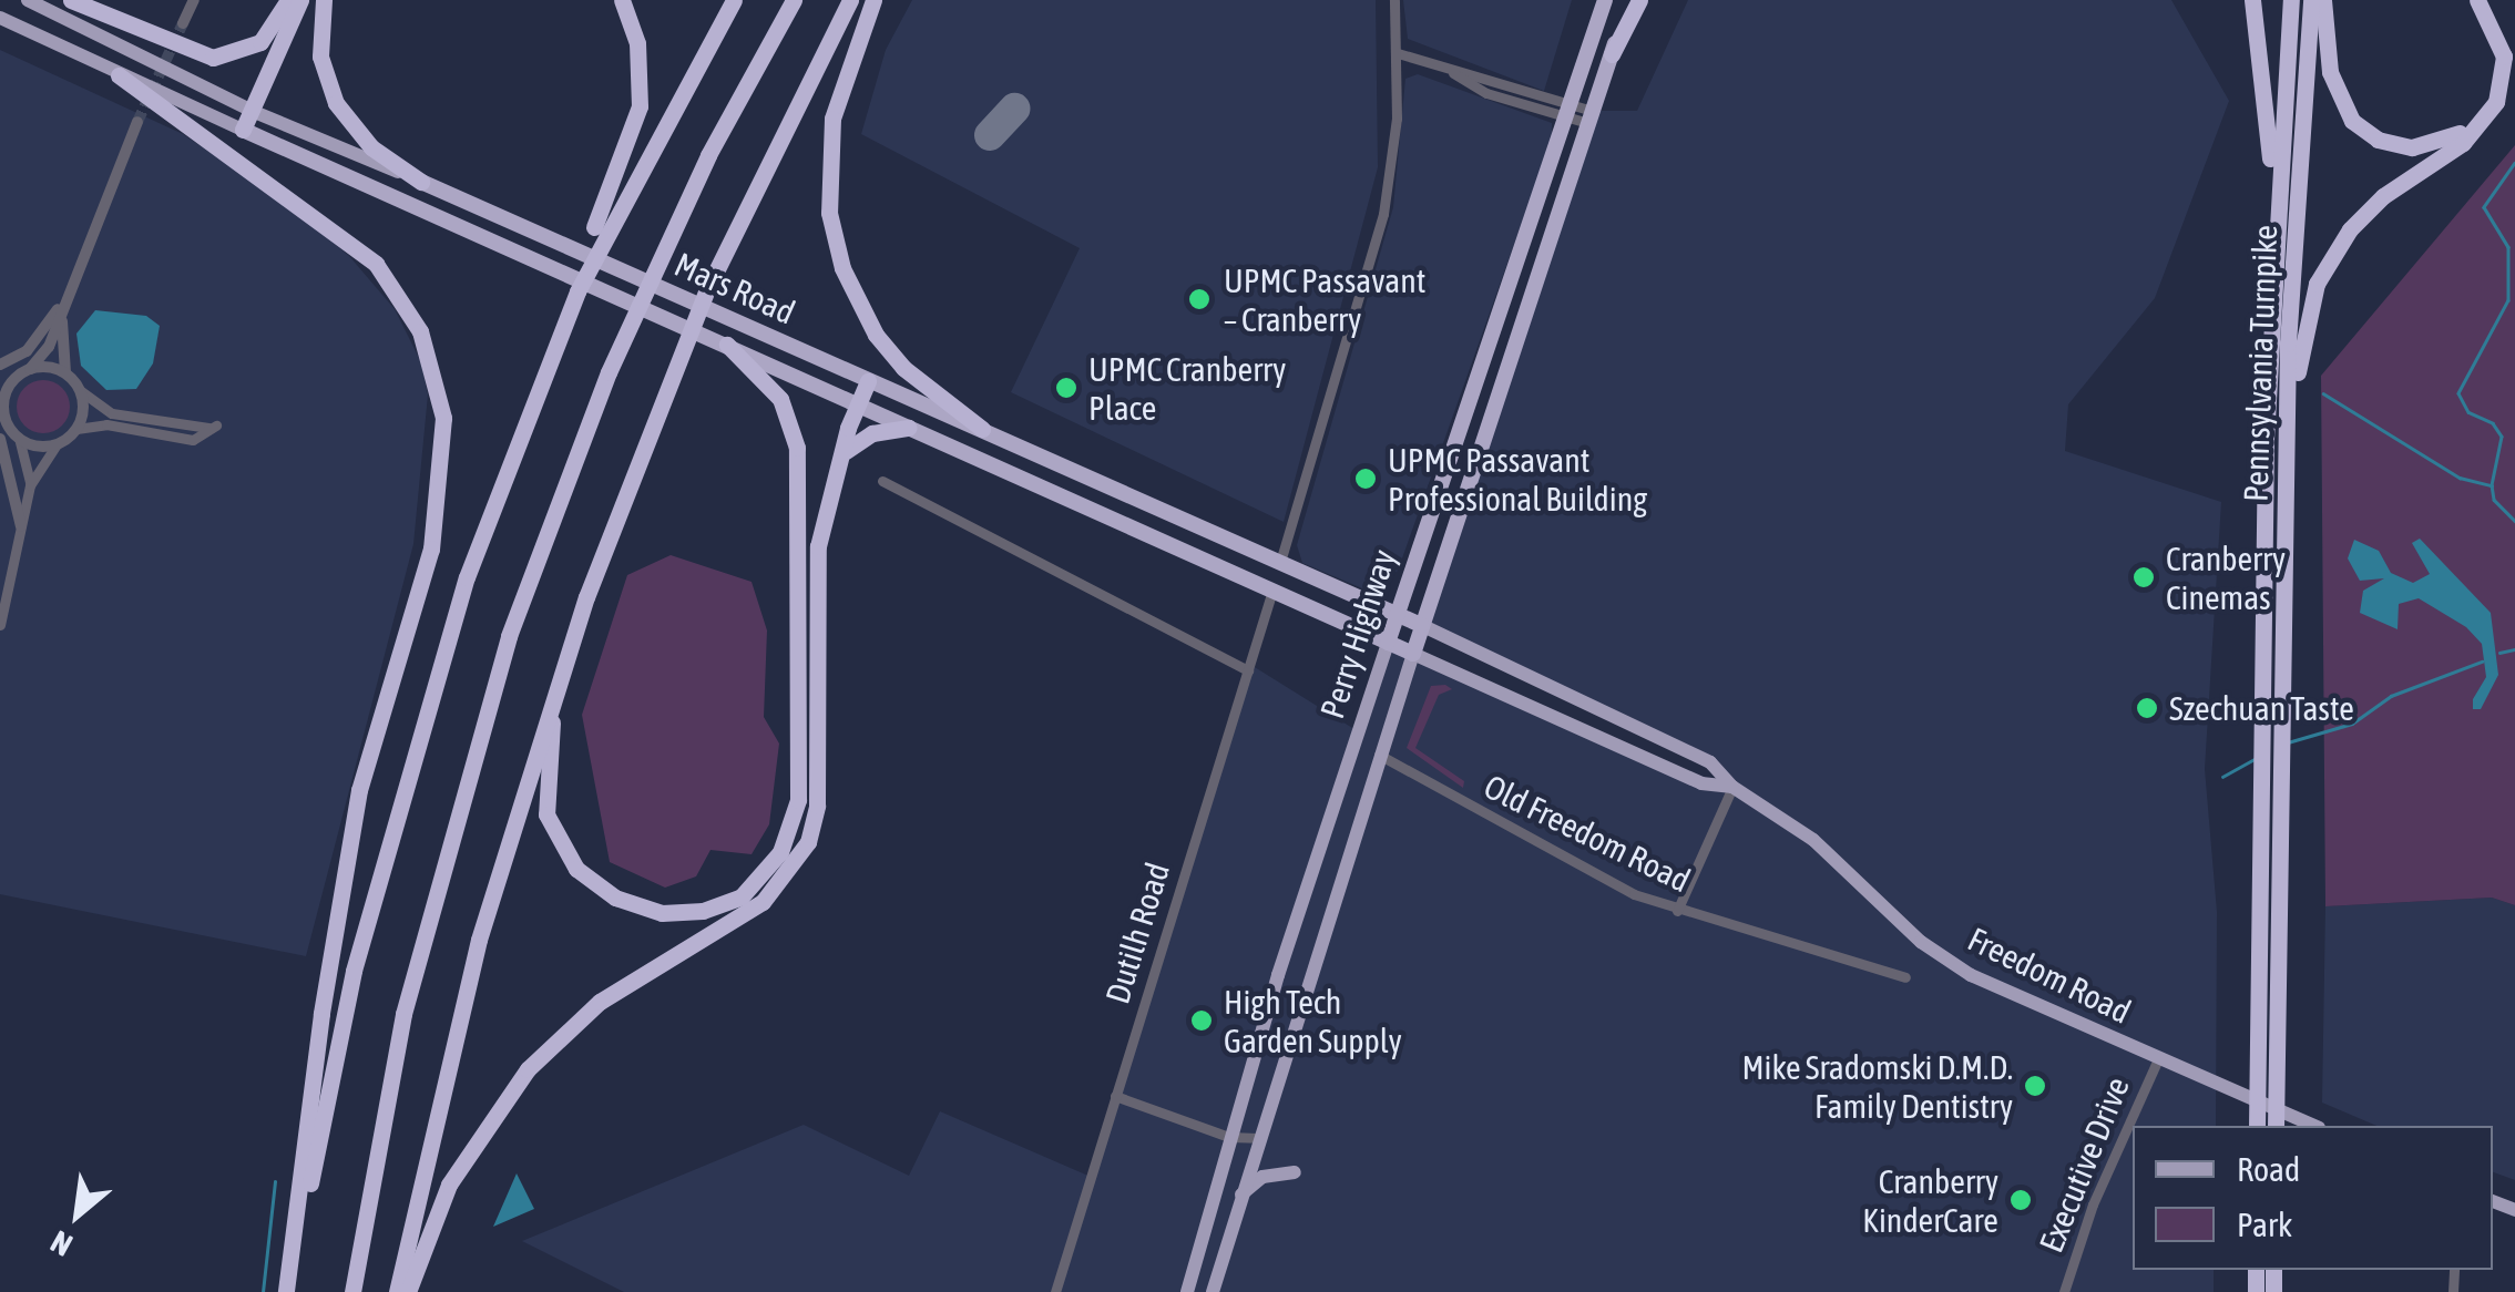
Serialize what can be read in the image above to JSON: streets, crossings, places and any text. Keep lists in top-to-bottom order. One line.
{"streets":{"highway":["Mars Road","Pennsylvania Turnpike","Perry Highway","Freedom Road"],"street":["Old Freedom Road","Dutilh Road","Executive Drive"]},"crossings":[["Mars Road","Perry Highway"],["Mars Road","Dutilh Road"],["Mars Road","Freedom Road"],["Perry Highway","Old Freedom Road"],["Perry Highway","Freedom Road"],["Freedom Road","Executive Drive"]],"places":["UPMC Passavant – Cranberry","UPMC Cranberry Place","UPMC Passavant Professional Building","Cranberry Cinemas","Szechuan Taste","High Tech Garden Supply","Mike Sradomski D.M.D. Family Dentistry","Cranberry KinderCare"],"legend":["Road","Park"],"north":"bottom left"}
